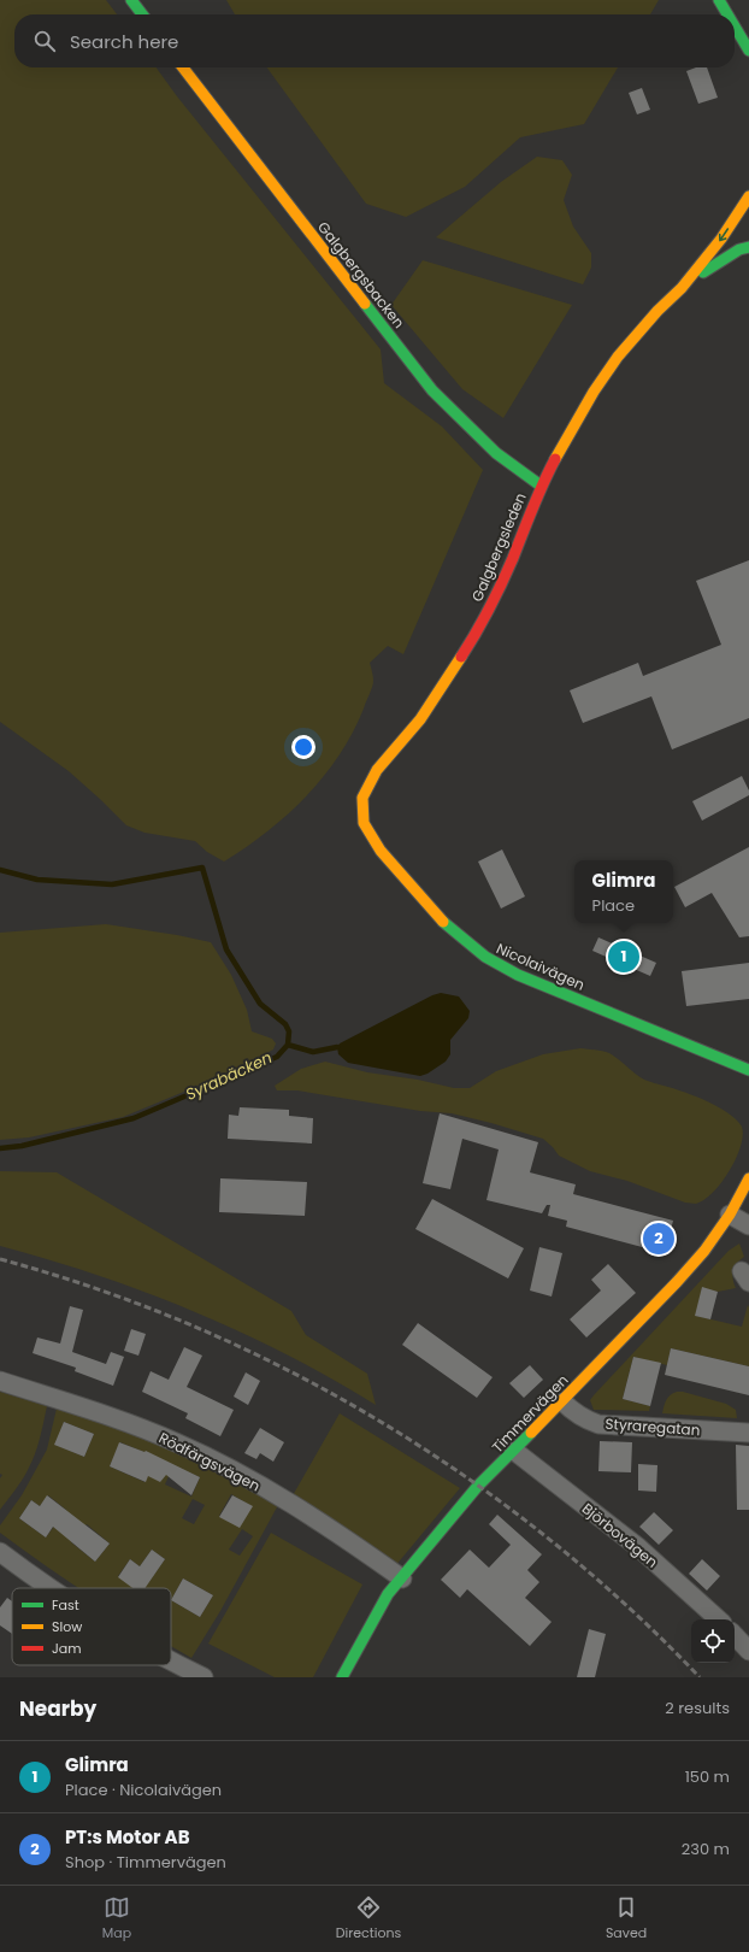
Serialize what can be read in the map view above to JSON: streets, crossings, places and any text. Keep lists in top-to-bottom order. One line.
{"streets":{"main road":["Galgbergsbacken","Galgbergsleden","Nicolaivägen","Timmervägen"],"street":["Styraregatan","Rödfärgsvägen","Björbovägen"]},"crossings":[["Galgbergsbacken","Galgbergsleden"],["Galgbergsleden","Nicolaivägen"],["Timmervägen","Styraregatan"],["Timmervägen","Rödfärgsvägen"],["Timmervägen","Björbovägen"]],"water":["Syrabäcken"],"legend":["Fast","Slow","Jam"],"page":{"search":"Search here","popup":["Glimra","Place"],"pins":["1","2"],"heading":["Nearby","2 results"],"list":[{"mark":"1","name":"Glimra","note":"Place · Nicolaivägen","value":"150 m"},{"mark":"2","name":"PT:s Motor AB","note":"Shop · Timmervägen","value":"230 m"}],"nav":["Map","Directions","Saved"]}}
